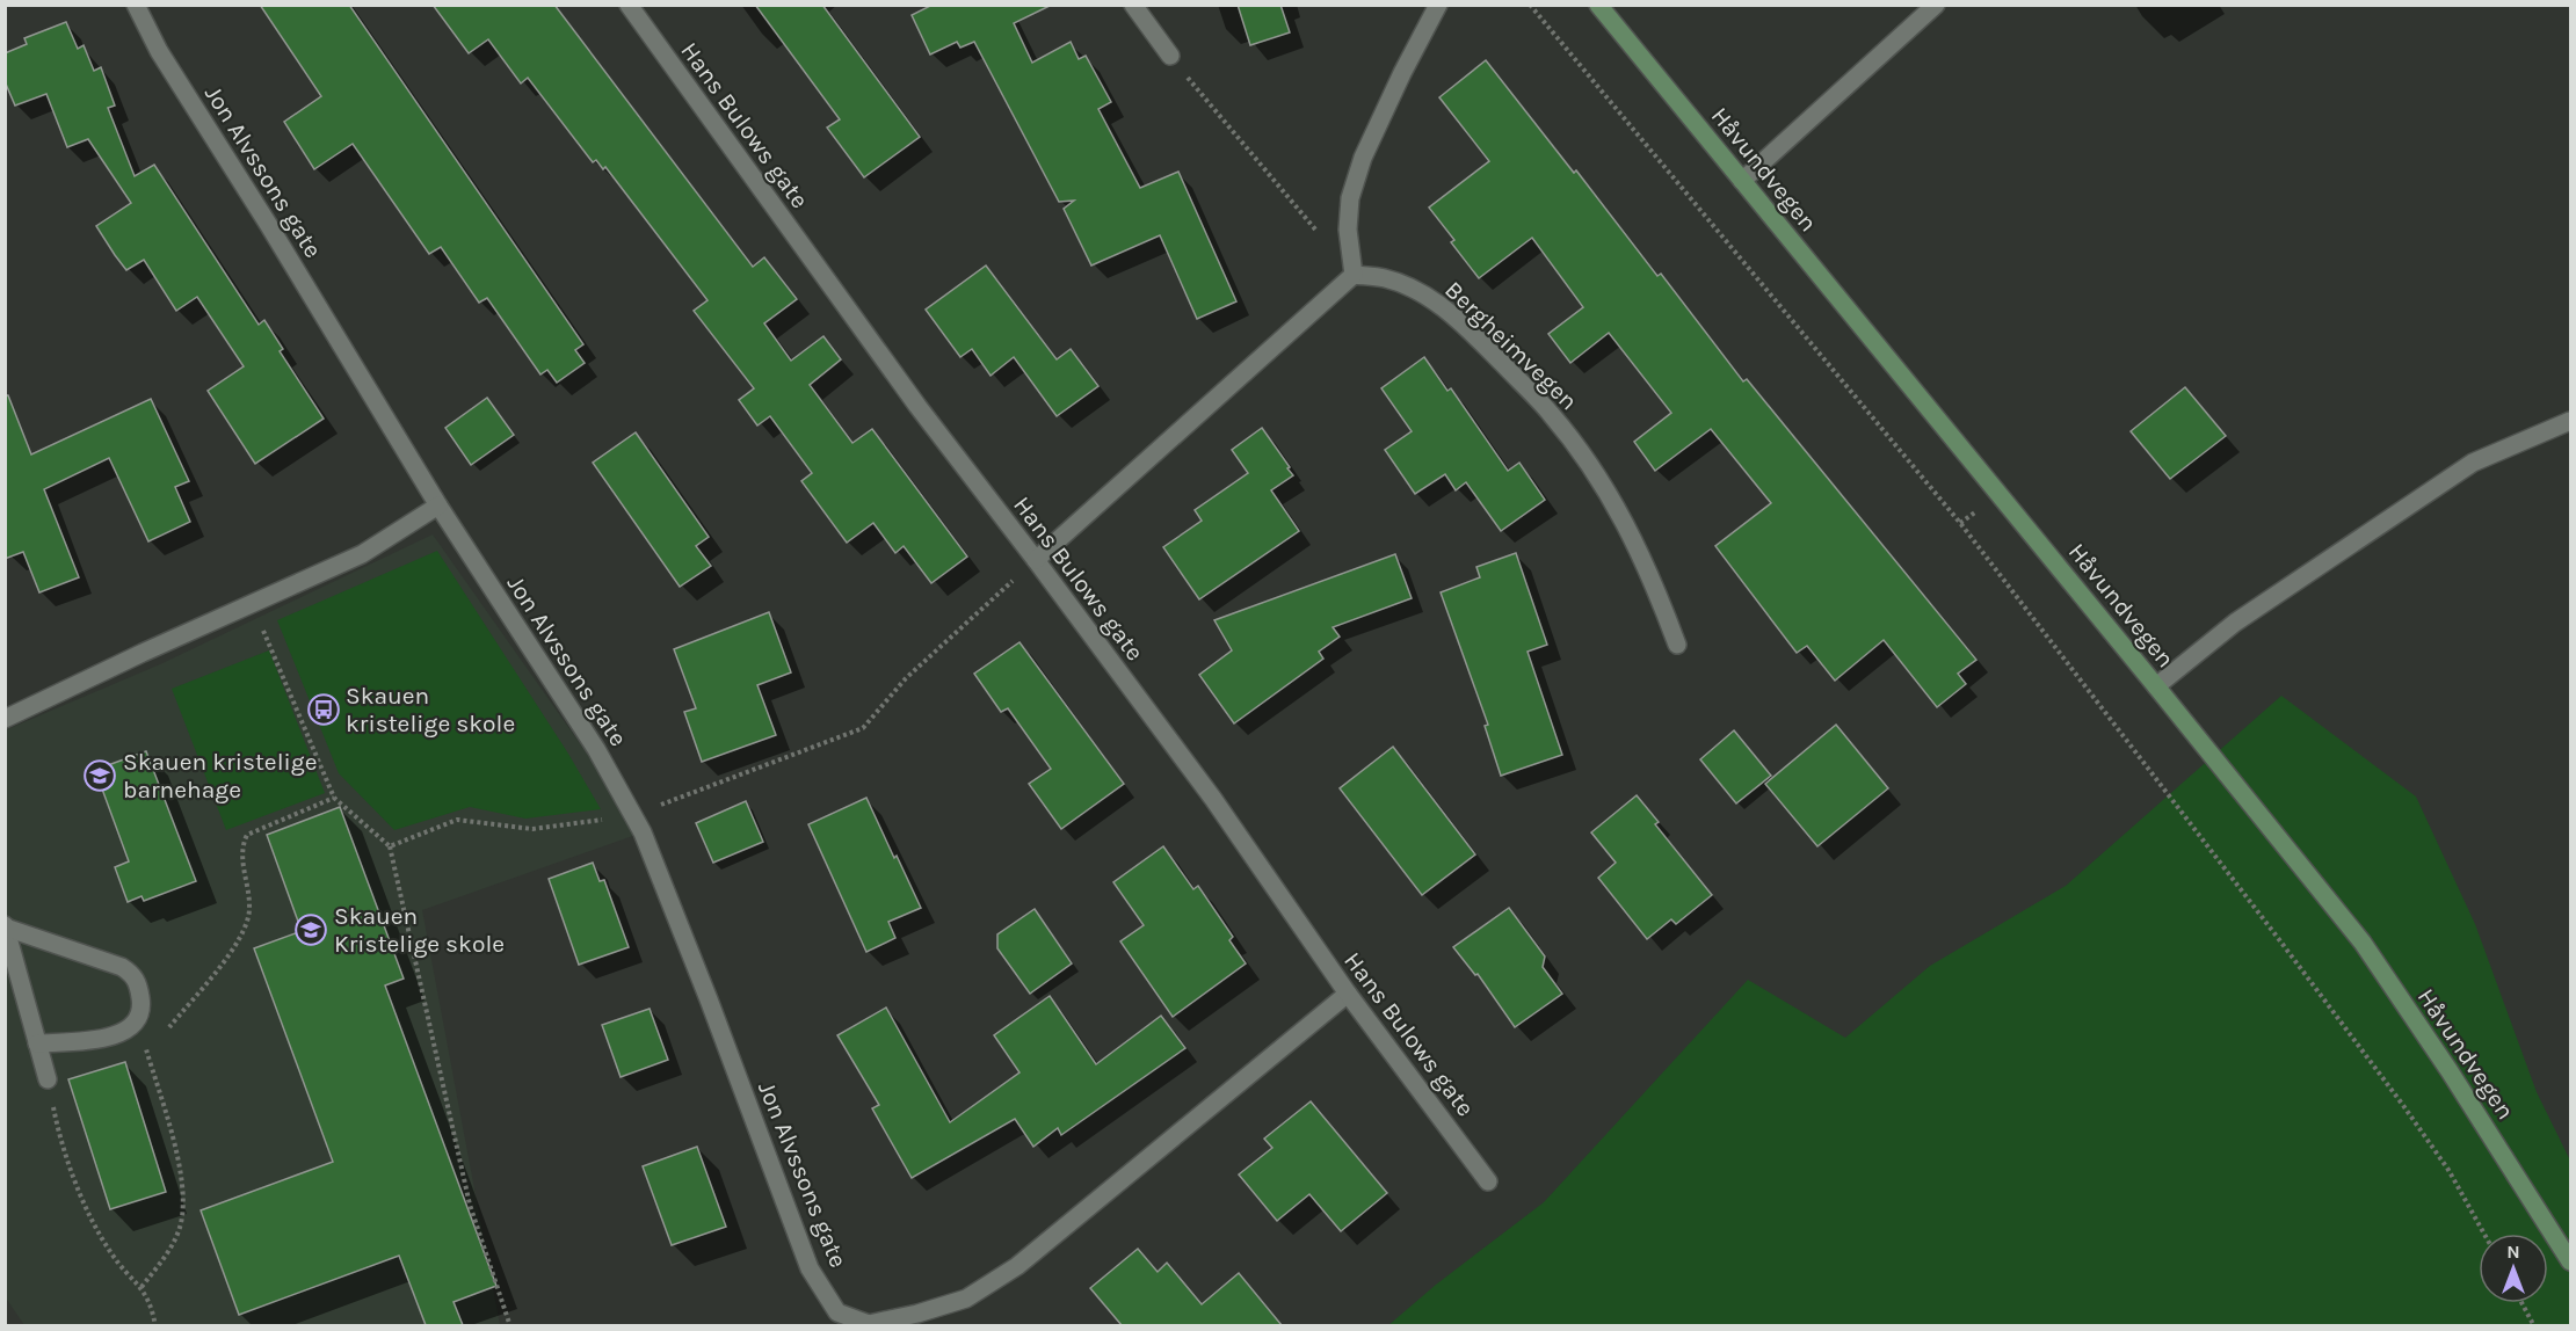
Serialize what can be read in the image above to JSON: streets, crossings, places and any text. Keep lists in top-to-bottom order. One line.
{"streets":{"main road":["Håvundvegen"],"street":["Hans Bulows gate","Jon Alvssons gate","Bergheimvegen"]},"crossings":[["Hans Bulows gate","Jon Alvssons gate"]],"places":{"bus stop":["Skauen kristelige skole"],"school or university":["Skauen kristelige barnehage","Skauen Kristelige skole"]},"north":"top"}
